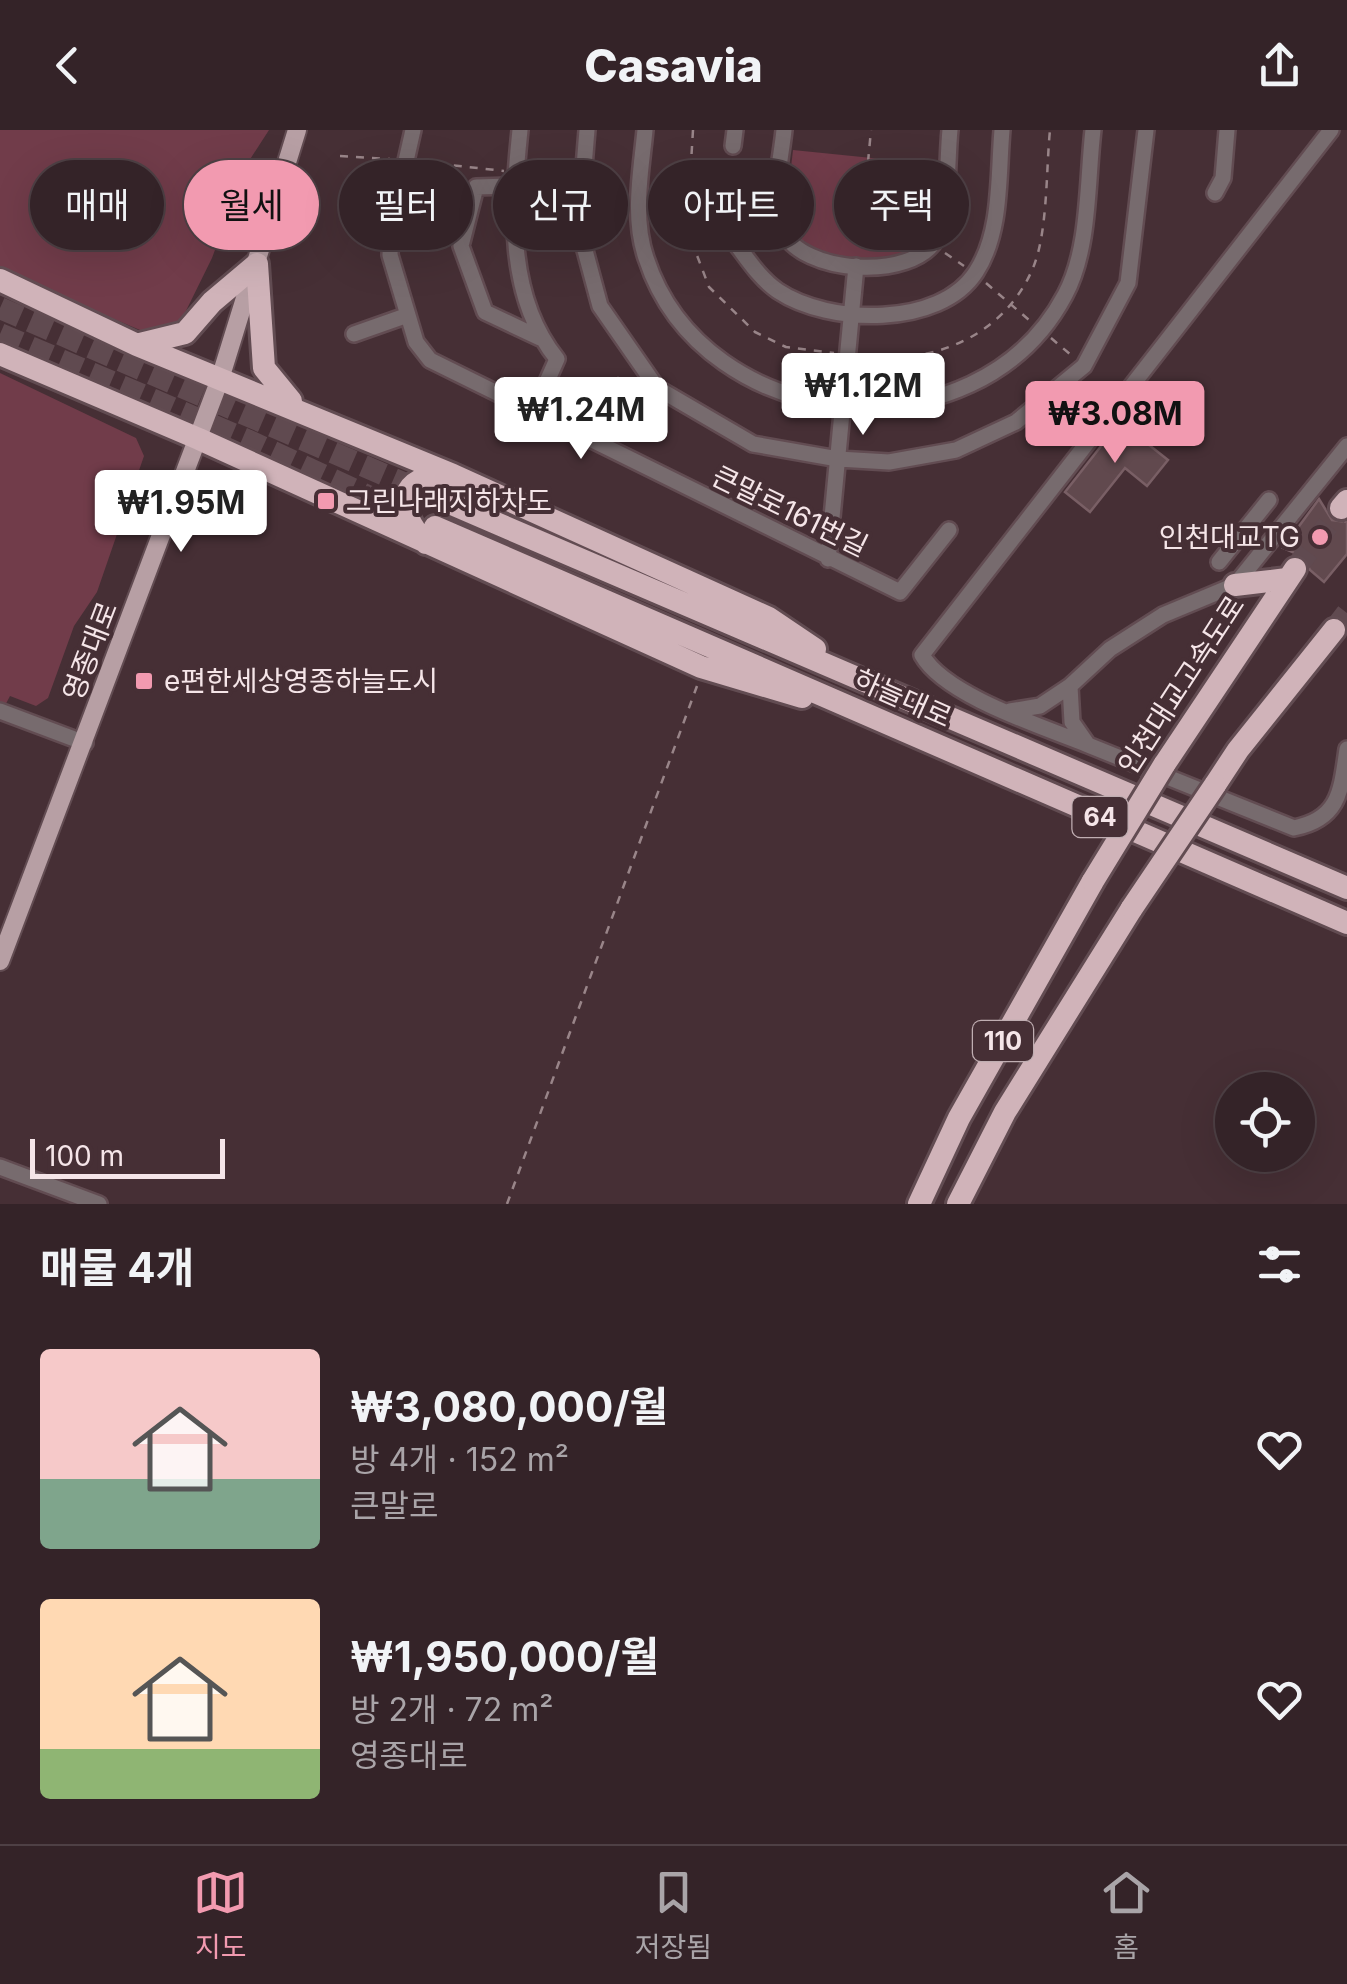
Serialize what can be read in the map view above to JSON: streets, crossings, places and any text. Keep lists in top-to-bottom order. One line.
{"streets":{"highway":["인천대교고속도로","하늘대로","64","110"],"main road":["영종대로"],"street":["큰말로161번길"]},"crossings":[["영종대로","하늘대로"]],"places":{"transit":["그린나래지하차도","e편한세상영종하늘도시"],"other":["인천대교TG"]},"scale_bar":"100 m","page":{"header":"Casavia","chip":["매매","월세","필터","신규","아파트","주택"],"price":["₩1.12M","₩1.24M","₩3.08M","₩1.95M"],"scale":"100 m","heading":"매물 4개","list":[{"name":"₩3,080,000/월","note":"방 4개 · 152 m² · 큰말로"},{"name":"₩1,950,000/월","note":"방 2개 · 72 m² · 영종대로"}],"tabs":["지도","저장됨","홈"]}}
